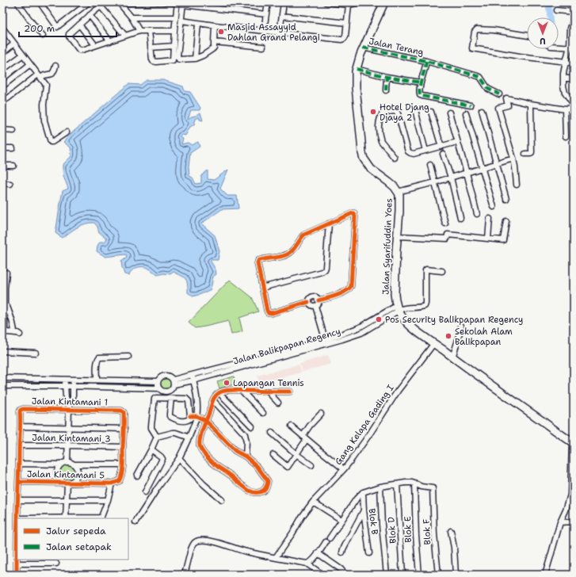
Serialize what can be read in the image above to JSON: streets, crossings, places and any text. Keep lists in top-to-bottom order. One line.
{"streets":{"highway":["Jalan Syarifuddin Yoes"],"street":["Jalan Terang","Jalan Balikpapan Regency","Jalan Kintamani 1","Gang Kelapa Gading I","Jalan Kintamani 3","Jalan Kintamani 5","Blok B","Blok E","Blok D","Blok F"]},"crossings":[["Jalan Terang","Jalan Syarifuddin Yoes"],["Jalan Syarifuddin Yoes","Jalan Balikpapan Regency"],["Blok E","Blok F"]],"places":["Masjid Assayyid Dahlan Grand Pelangi","Hotel Djang Djaya 2","Pos Security Balikpapan Regency","Sekolah Alam Balikpapan","Lapangan Tennis"],"legend":["Jalur sepeda","Jalan setapak"],"scale_bar":"200 m","north":"bottom"}
